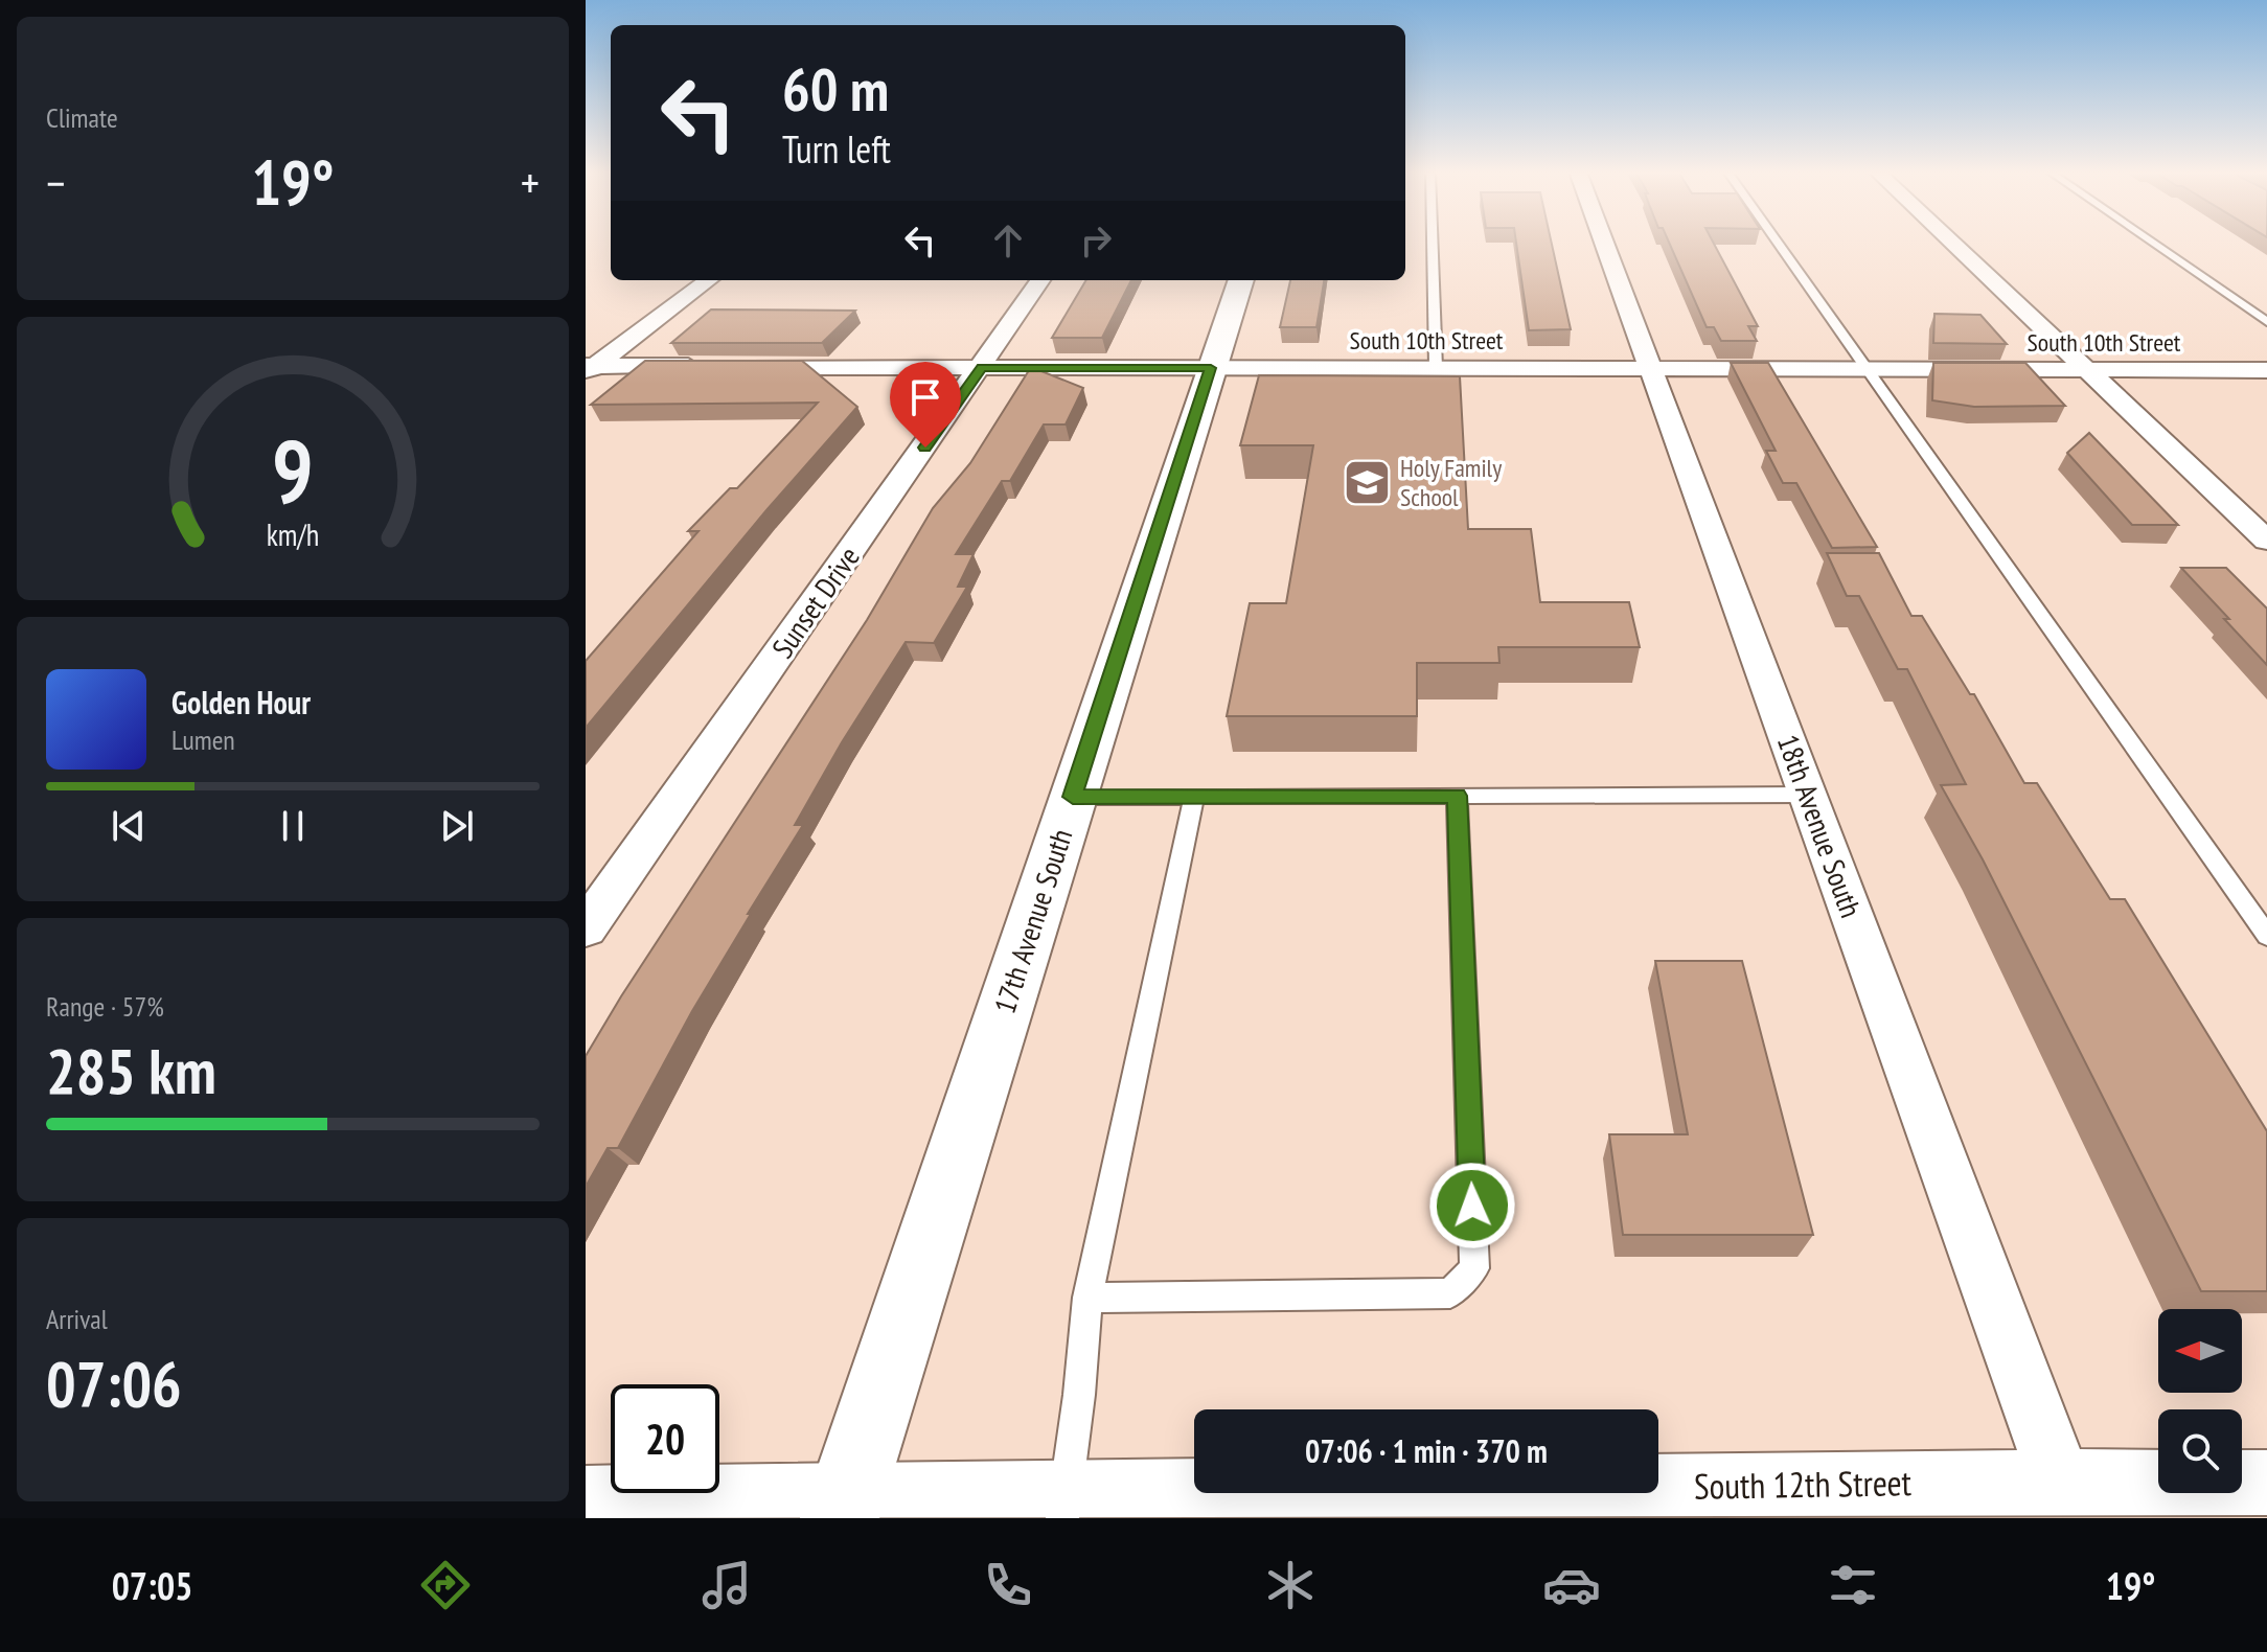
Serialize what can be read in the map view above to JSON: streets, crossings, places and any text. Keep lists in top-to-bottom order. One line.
{"streets":{"street":["South 10th Street","Sunset Drive","18th Avenue South","17th Avenue South","South 12th Street"]},"crossings":[["South 10th Street","Sunset Drive"],["South 10th Street","18th Avenue South"],["South 10th Street","17th Avenue South"],["18th Avenue South","South 12th Street"],["17th Avenue South","South 12th Street"]],"places":{"school or university":["Holy Family School"]},"north":"left","page":{"tile":["Climate",["Range · 57%","285 km"],["Arrival","07:06"]],"turn":["60 m","Turn left"],"heat":["−","19°","+"],"song":["Golden Hour","Lumen"],"limit":"20","trip":"07:06 · 1 min · 370 m","tabs":["07:05","19°"],"gauge":["9","km/h"]}}
